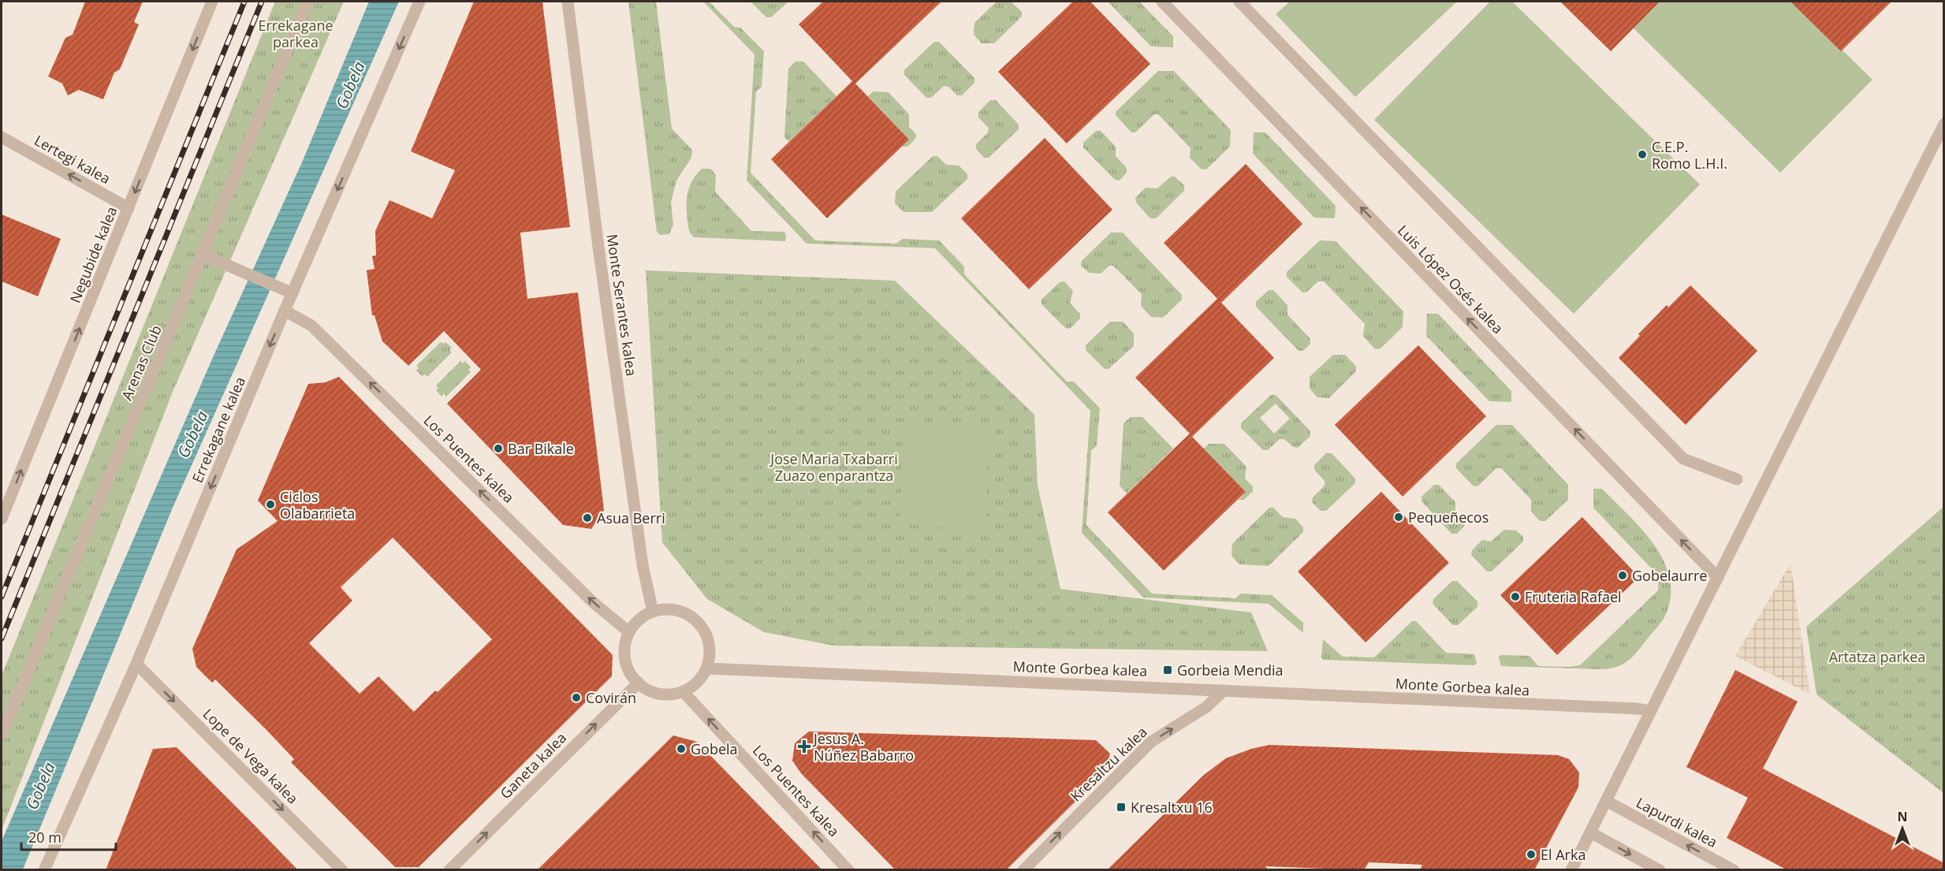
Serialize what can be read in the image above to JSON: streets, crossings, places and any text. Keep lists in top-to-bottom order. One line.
{"streets":{"street":["Lertegi kalea","Negubide kalea","Luis López Osés kalea","Monte Serantes kalea","Arenas Club","Errekagane kalea","Los Puentes kalea","Monte Gorbea kalea","Lope de Vega kalea","Kresaltzu kalea","Ganeta kalea","Lapurdi kalea"]},"crossings":[["Lertegi kalea","Negubide kalea"],["Monte Serantes kalea","Los Puentes kalea"],["Monte Serantes kalea","Monte Gorbea kalea"],["Monte Serantes kalea","Ganeta kalea"],["Errekagane kalea","Los Puentes kalea"],["Errekagane kalea","Lope de Vega kalea"],["Los Puentes kalea","Monte Gorbea kalea"],["Los Puentes kalea","Ganeta kalea"],["Monte Gorbea kalea","Kresaltzu kalea"],["Monte Gorbea kalea","Ganeta kalea"]],"one_way":["Lertegi kalea","Errekagane kalea","Los Puentes kalea","Lope de Vega kalea","Kresaltzu kalea","Ganeta kalea"],"water":["Gobela"],"parks":["Errekagane parkea","Jose Maria Txabarri Zuazo enparantza","Artatza parkea"],"places":{"other":["C.E.P. Romo L.H.I.","Bar Bikale","Ciclos Olabarrieta","Pequeñecos","Asua Berri","Gobelaurre","Fruteria Rafael","Covirán","Gobela","El Arka"],"transit":["Gorbeia Mendia","Kresaltxu 16"],"health":["Jesus A. Núñez Babarro"]},"scale_bar":"20 m","north":"top"}
